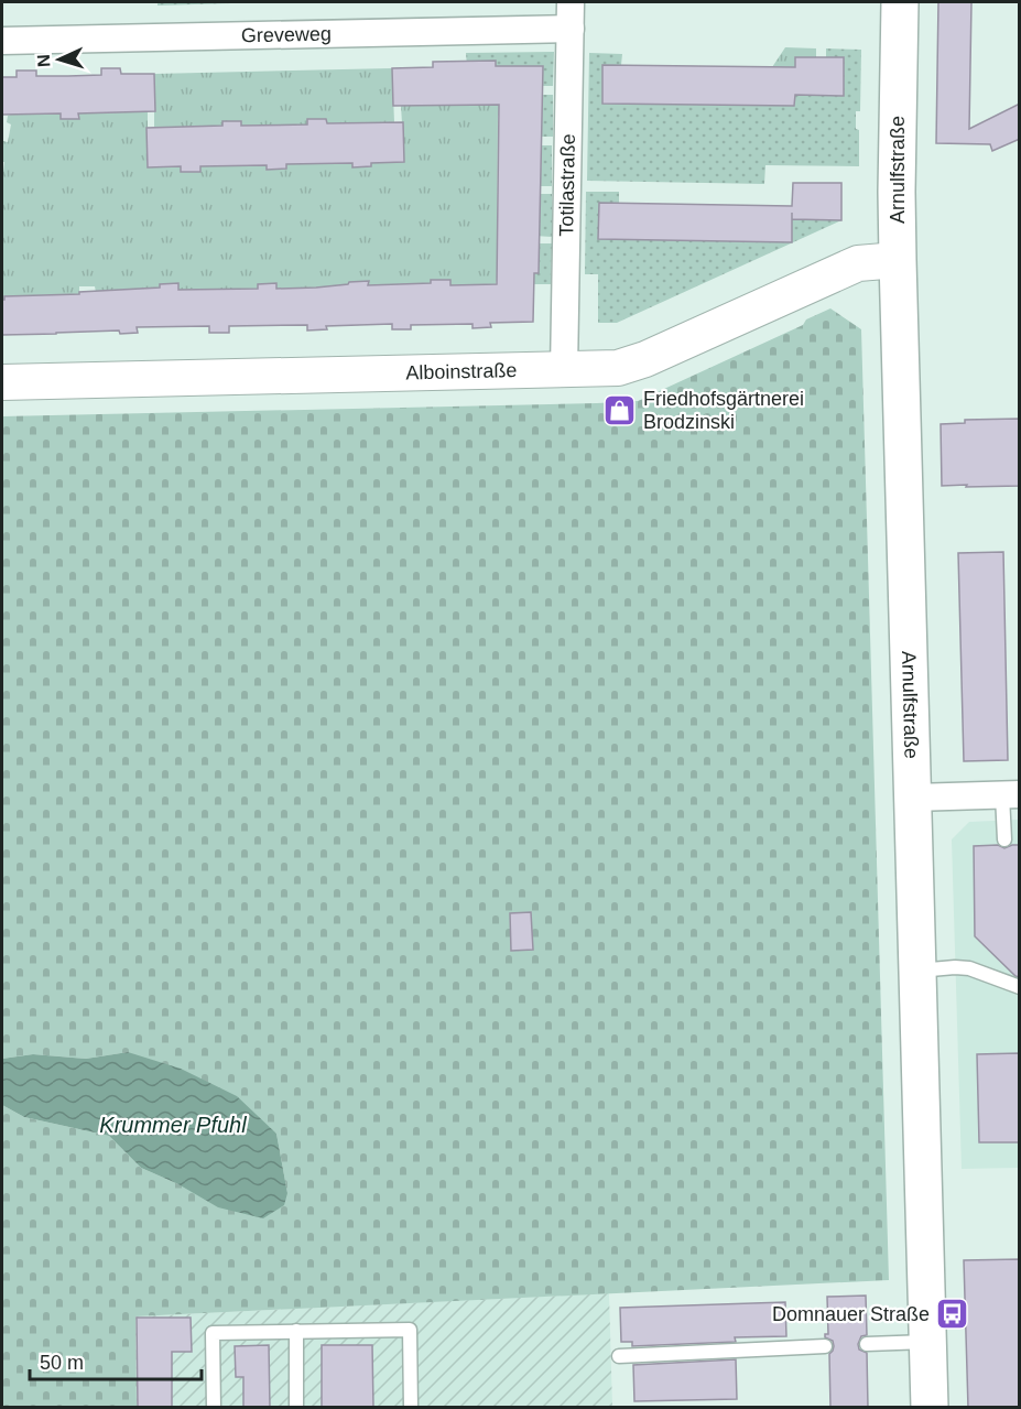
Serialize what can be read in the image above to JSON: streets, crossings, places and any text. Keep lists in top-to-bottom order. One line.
{"streets":{"main road":["Arnulfstraße"],"street":["Greveweg","Totilastraße","Alboinstraße"]},"crossings":[["Greveweg","Totilastraße"],["Arnulfstraße","Alboinstraße"],["Totilastraße","Alboinstraße"]],"water":["Krummer Pfuhl"],"places":{"shop":["Friedhofsgärtnerei Brodzinski"],"bus stop":["Domnauer Straße"]},"scale_bar":"50 m","north":"left"}
